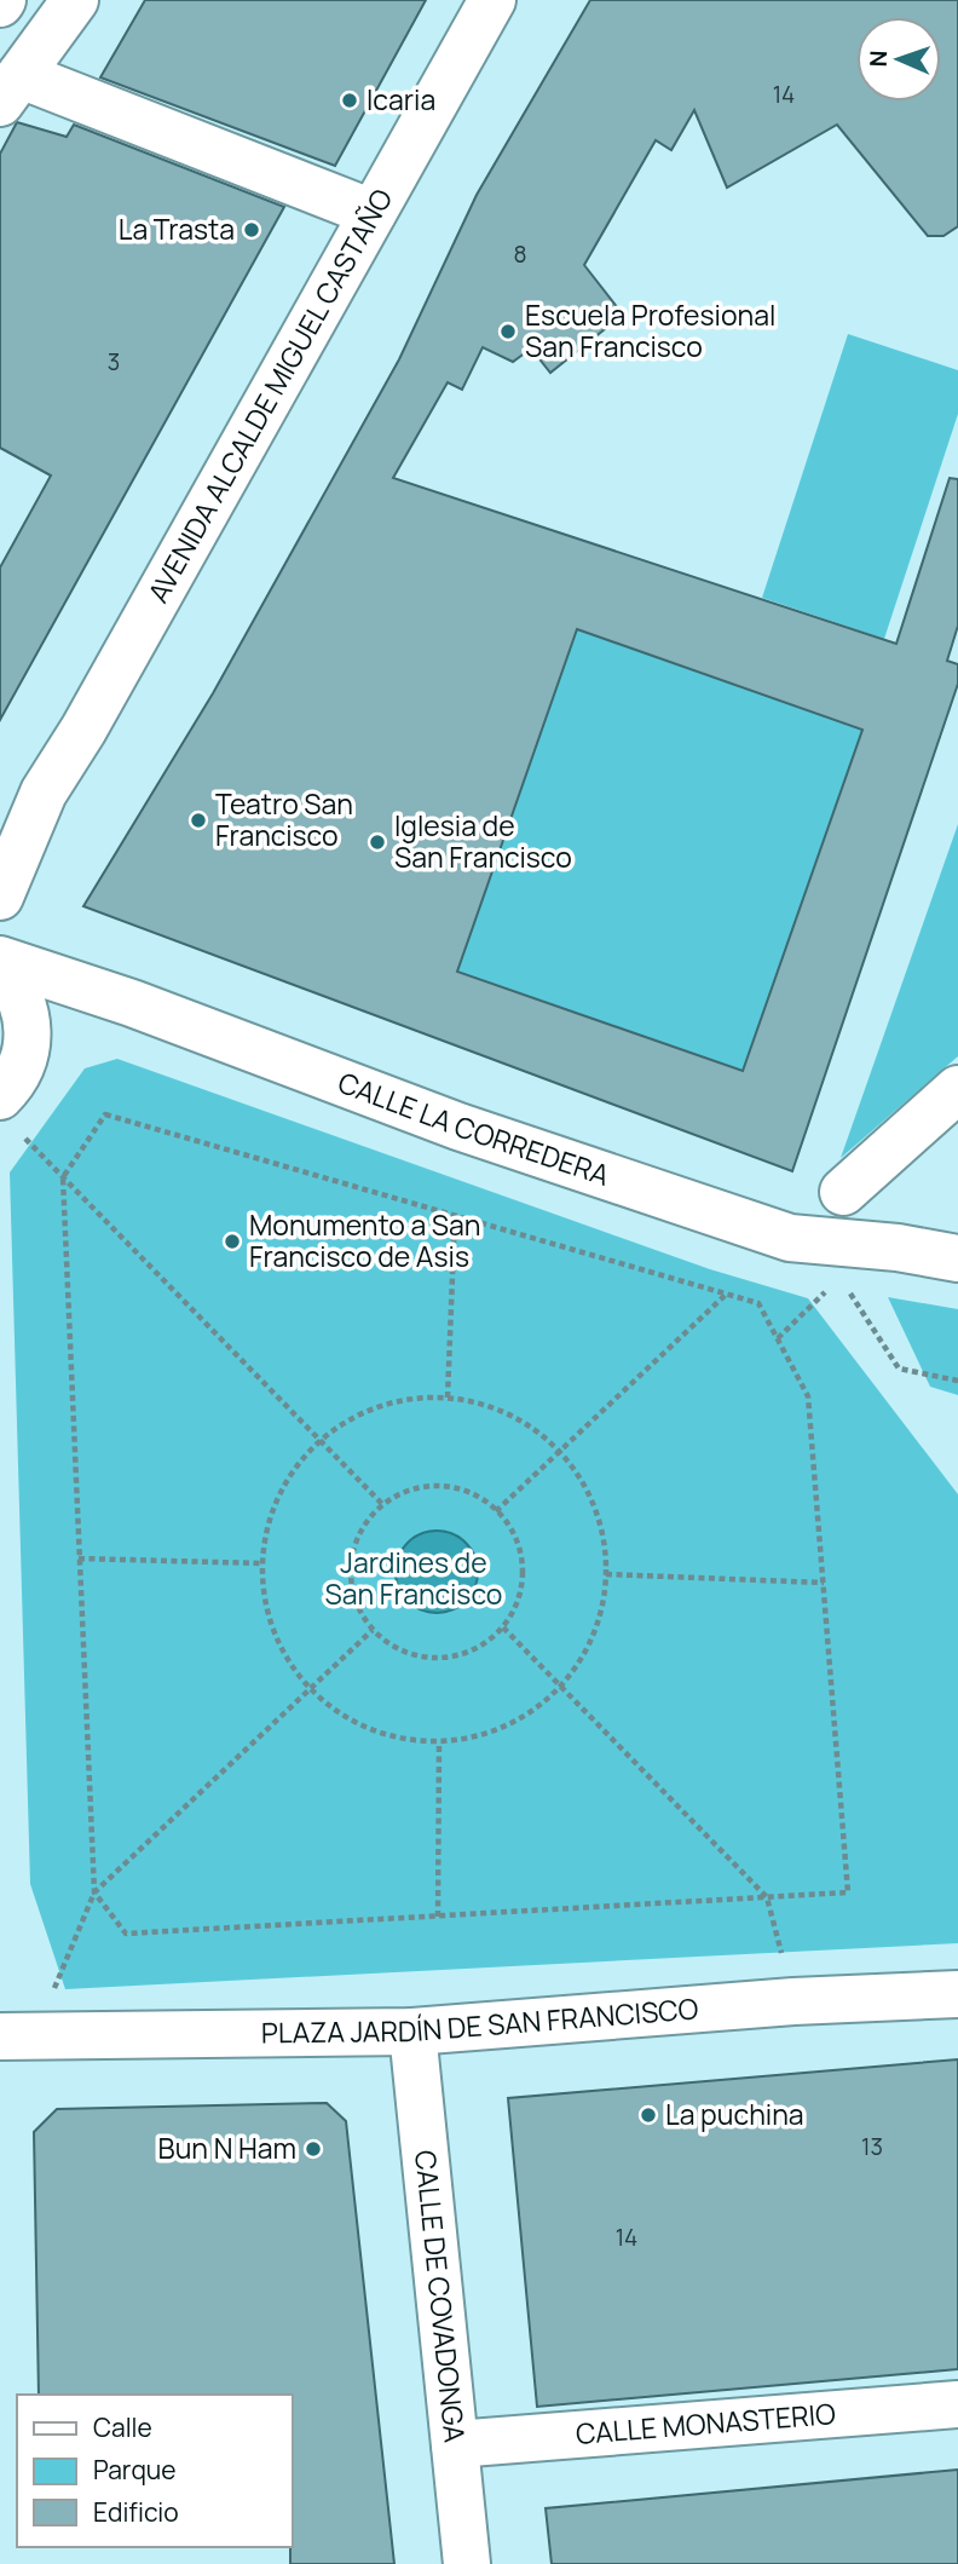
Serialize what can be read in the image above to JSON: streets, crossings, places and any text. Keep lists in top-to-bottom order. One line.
{"streets":{"main road":["AVENIDA ALCALDE MIGUEL CASTAÑO","CALLE LA CORREDERA","PLAZA JARDÍN DE SAN FRANCISCO","CALLE DE COVADONGA","CALLE MONASTERIO"]},"crossings":[["PLAZA JARDÍN DE SAN FRANCISCO","CALLE DE COVADONGA"],["CALLE DE COVADONGA","CALLE MONASTERIO"]],"parks":["Jardines de San Francisco"],"places":["Icaria","La Trasta","Escuela Profesional San Francisco","Teatro San Francisco","Iglesia de San Francisco","Monumento a San Francisco de Asis","La puchina","Bun N Ham"],"house_numbers":["14","8","3","13","14"],"legend":["Calle","Parque","Edificio"],"north":"left"}
